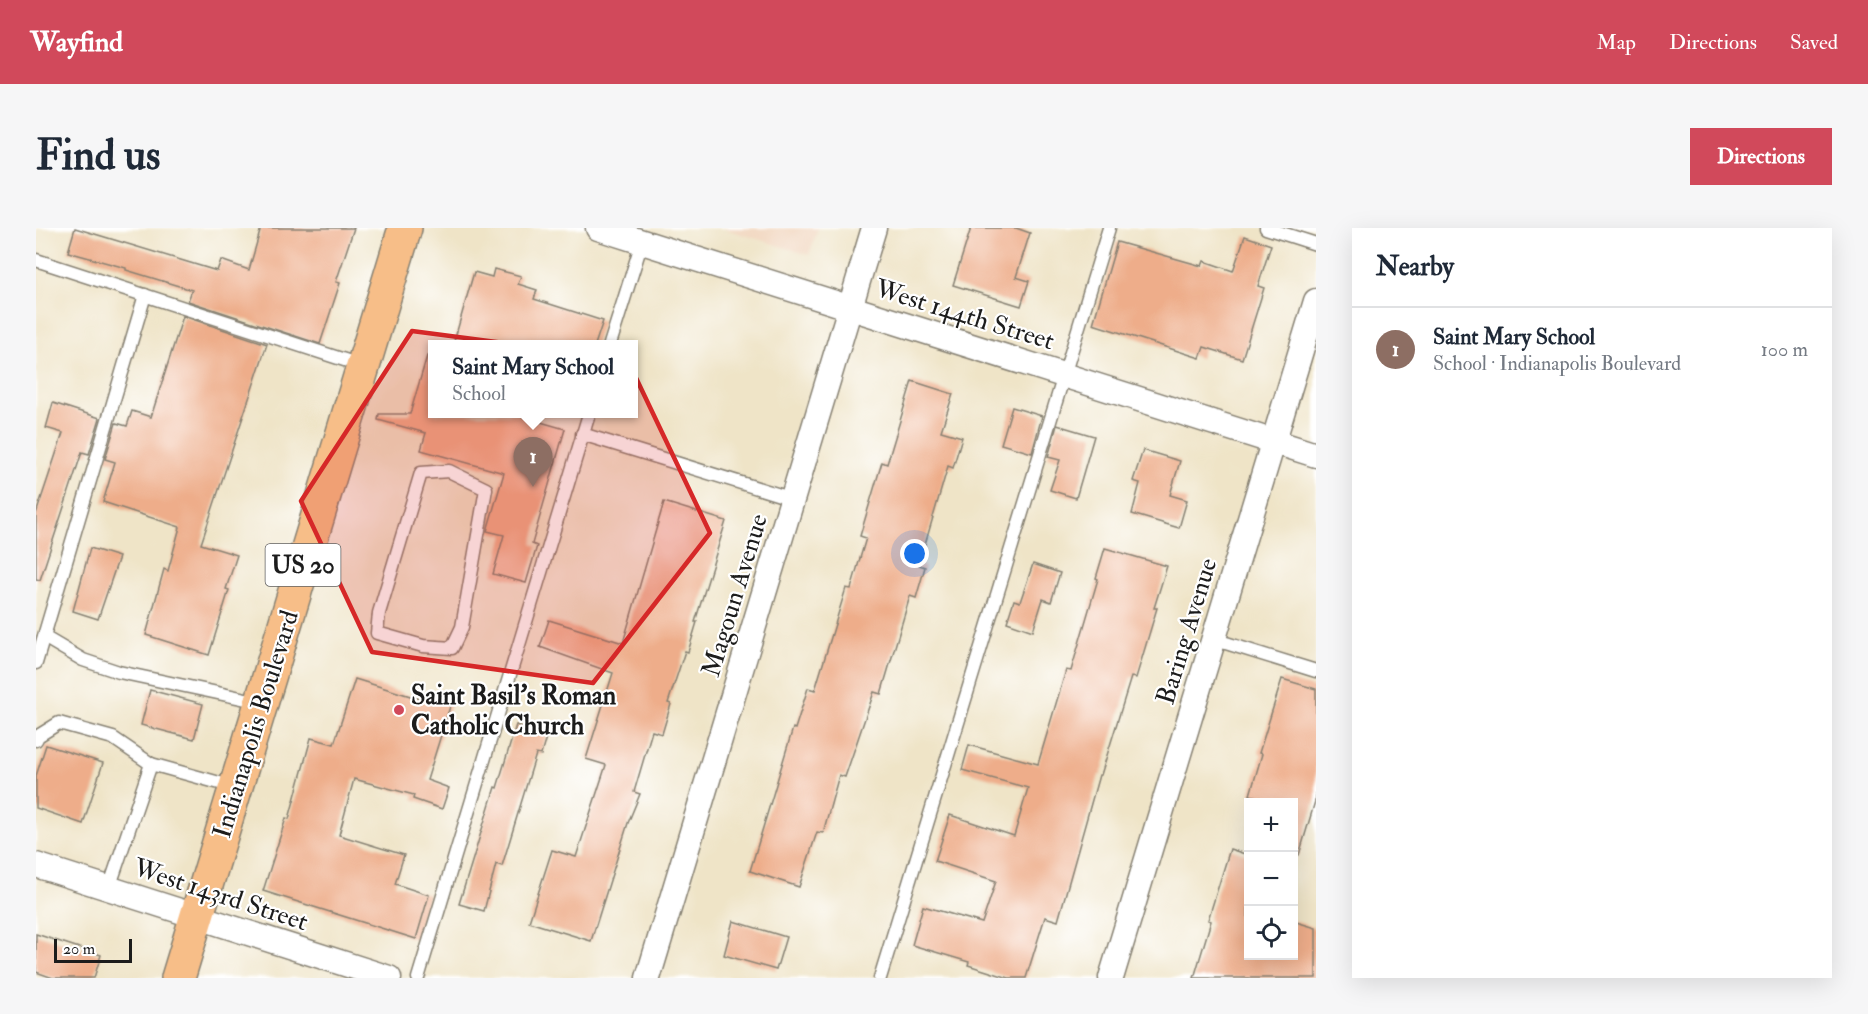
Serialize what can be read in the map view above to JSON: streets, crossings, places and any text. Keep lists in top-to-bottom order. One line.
{"streets":{"main road":["US 20","Indianapolis Boulevard"],"street":["West 144th Street","Magoun Avenue","Baring Avenue","West 143rd Street"]},"crossings":[["West 144th Street","Magoun Avenue"],["West 144th Street","Baring Avenue"],["Indianapolis Boulevard","West 143rd Street"]],"places":["Saint Basil's Roman Catholic Church"],"scale_bar":"20 m","page":{"header":"Wayfind","nav":["Map","Directions","Saved"],"buttons":"Directions","title":"Find us","heading":"Nearby","list":[{"mark":"1","name":"Saint Mary School","note":"School · Indianapolis Boulevard","value":"100 m"}],"popup":["Saint Mary School","School"],"pins":"1","map_buttons":["+","−"],"scale":"20 m"}}
